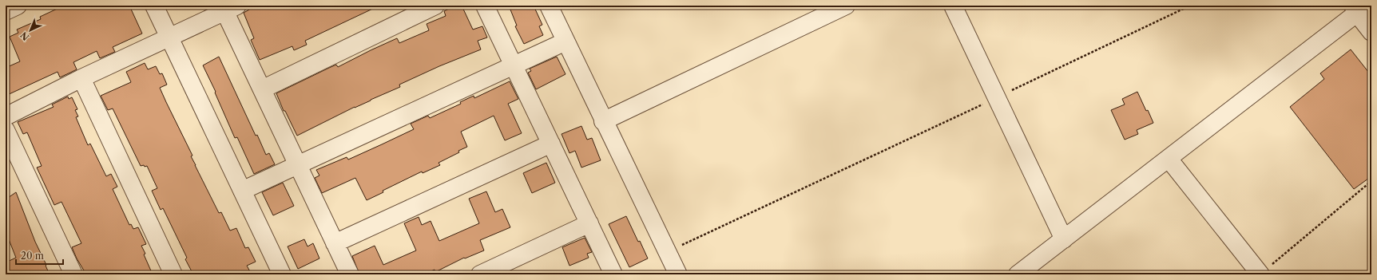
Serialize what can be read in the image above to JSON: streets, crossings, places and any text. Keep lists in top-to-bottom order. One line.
{"scale_bar":"20 m","north":"bottom left"}
